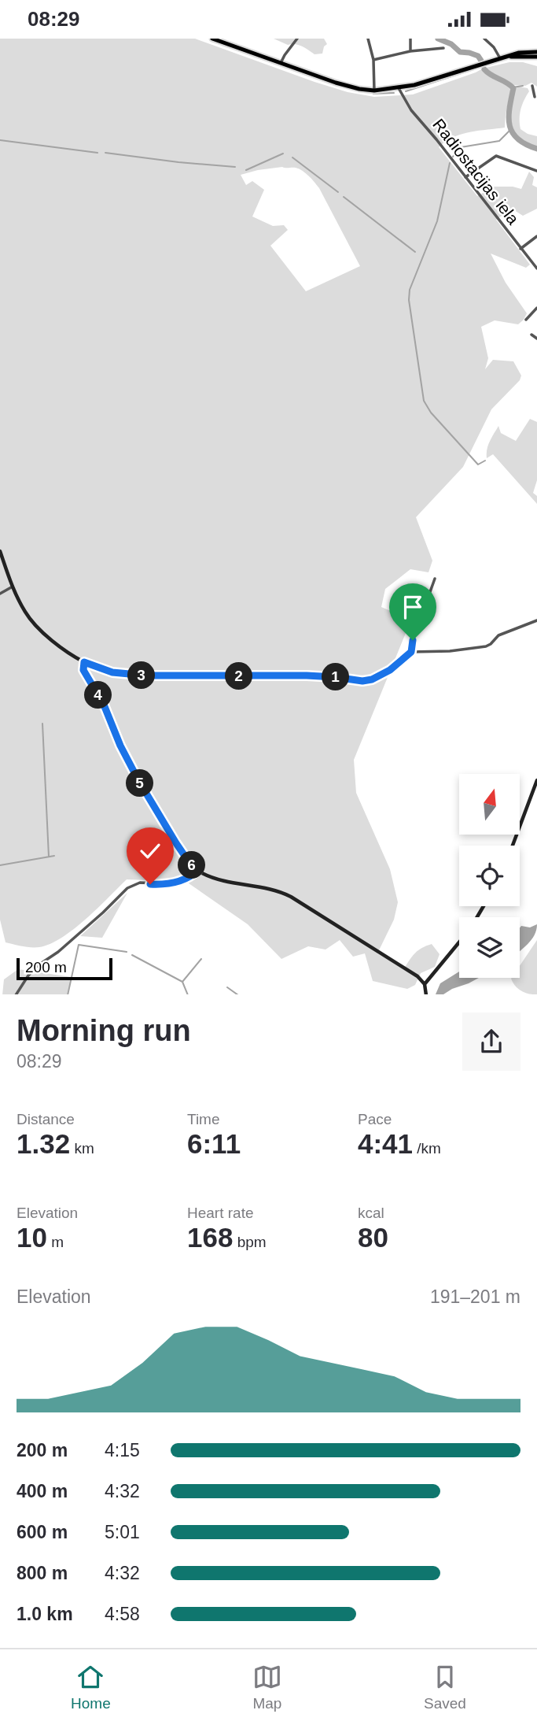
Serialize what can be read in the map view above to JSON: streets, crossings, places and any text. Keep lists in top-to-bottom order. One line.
{"streets":{"street":["Radiostacijas iela"]},"scale_bar":"200 m","north":"top","page":{"status":"08:29","pins":["3","2","1","4","5","6"],"scale":"200 m","heading":["Morning run","08:29"],"stats":[["Distance","1.32 km"],["Time","6:11"],["Pace","4:41 /km"],["Elevation","10 m"],["Heart rate","168 bpm"],["kcal","80"]],"chart":["Elevation","191–201 m"],"list":[{"name":"200 m","note":"4:15"},{"name":"400 m","note":"4:32"},{"name":"600 m","note":"5:01"},{"name":"800 m","note":"4:32"},{"name":"1.0 km","note":"4:58"}],"tabs":["Home","Map","Saved"]}}
